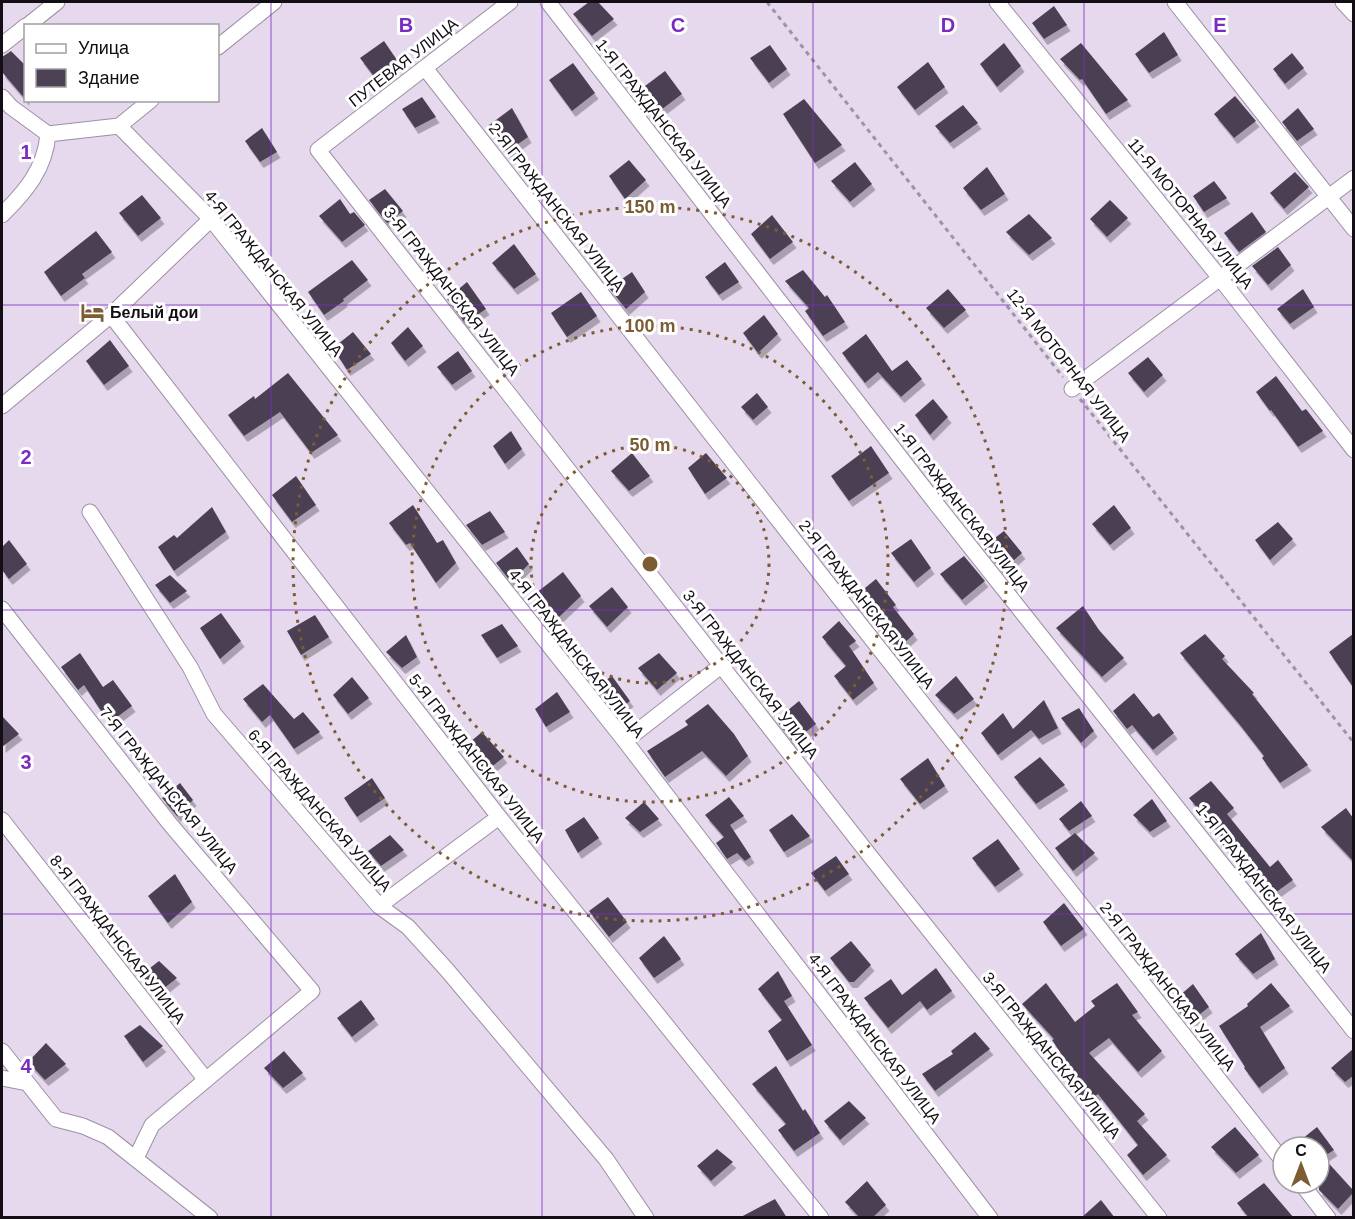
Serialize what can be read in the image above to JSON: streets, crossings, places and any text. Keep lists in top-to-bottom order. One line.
{"streets":{"street":["ПУТЕВАЯ УЛИЦА","1-Я ГРАЖДАНСКАЯ УЛИЦА","2-Я ГРАЖДАНСКАЯ УЛИЦА","11-Я МОТОРНАЯ УЛИЦА","4-Я ГРАЖДАНСКАЯ УЛИЦА","3-Я ГРАЖДАНСКАЯ УЛИЦА","5-Я ГРАЖДАНСКАЯ УЛИЦА","7-Я ГРАЖДАНСКАЯ УЛИЦА","6-Я ГРАЖДАНСКАЯ УЛИЦА","8-Я ГРАЖДАНСКАЯ УЛИЦА"],"path":["12-Я МОТОРНАЯ УЛИЦА"]},"crossings":[["ПУТЕВАЯ УЛИЦА","2-Я ГРАЖДАНСКАЯ УЛИЦА"],["ПУТЕВАЯ УЛИЦА","3-Я ГРАЖДАНСКАЯ УЛИЦА"],["7-Я ГРАЖДАНСКАЯ УЛИЦА","8-Я ГРАЖДАНСКАЯ УЛИЦА"]],"places":{"hotel":["Белый дои"]},"legend":["Улица","Здание"],"north":"top","grid":{"columns":["B","C","D","E"],"rows":["1","2","3","4"]},"rings":["150 m","100 m","50 m"]}
